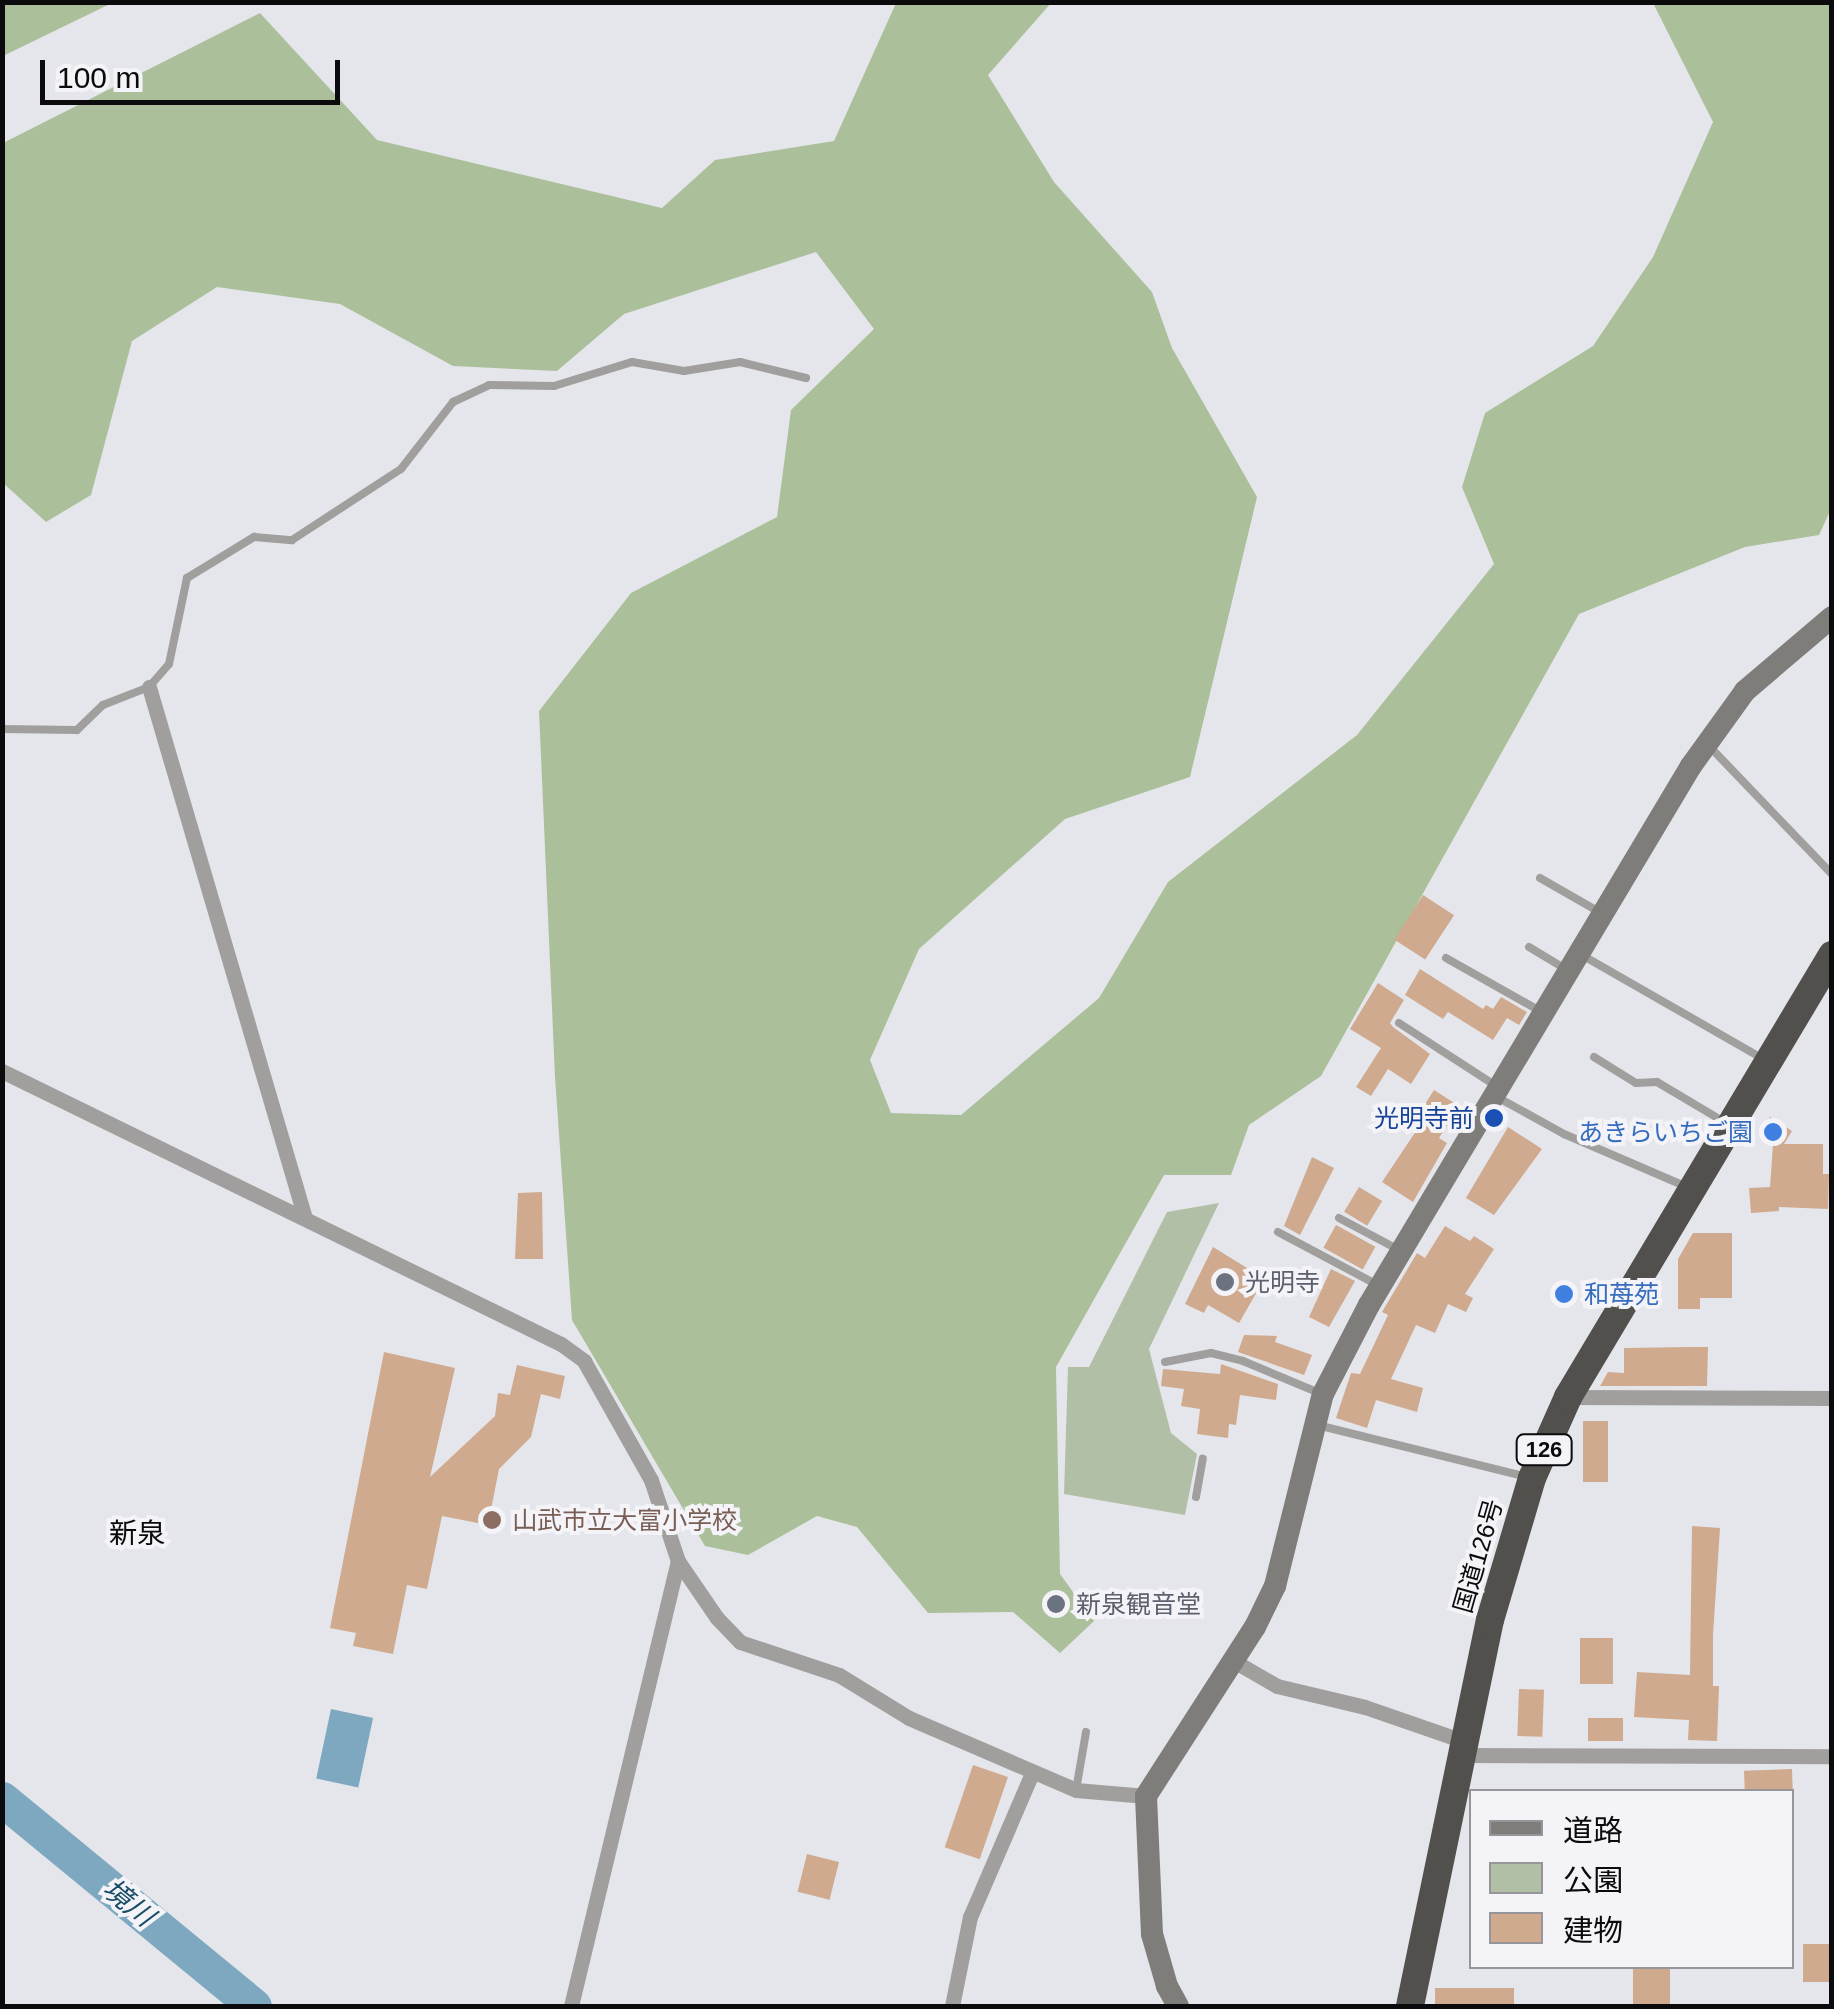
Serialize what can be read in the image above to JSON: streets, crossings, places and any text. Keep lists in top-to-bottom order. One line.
{"streets":{"highway":["126","国道126号"]},"districts":["新泉"],"water":["境川"],"places":["光明寺前","あきらいちご園","光明寺","和苺苑","山武市立大富小学校","新泉観音堂"],"legend":["道路","公園","建物"],"scale_bar":"100 m"}
